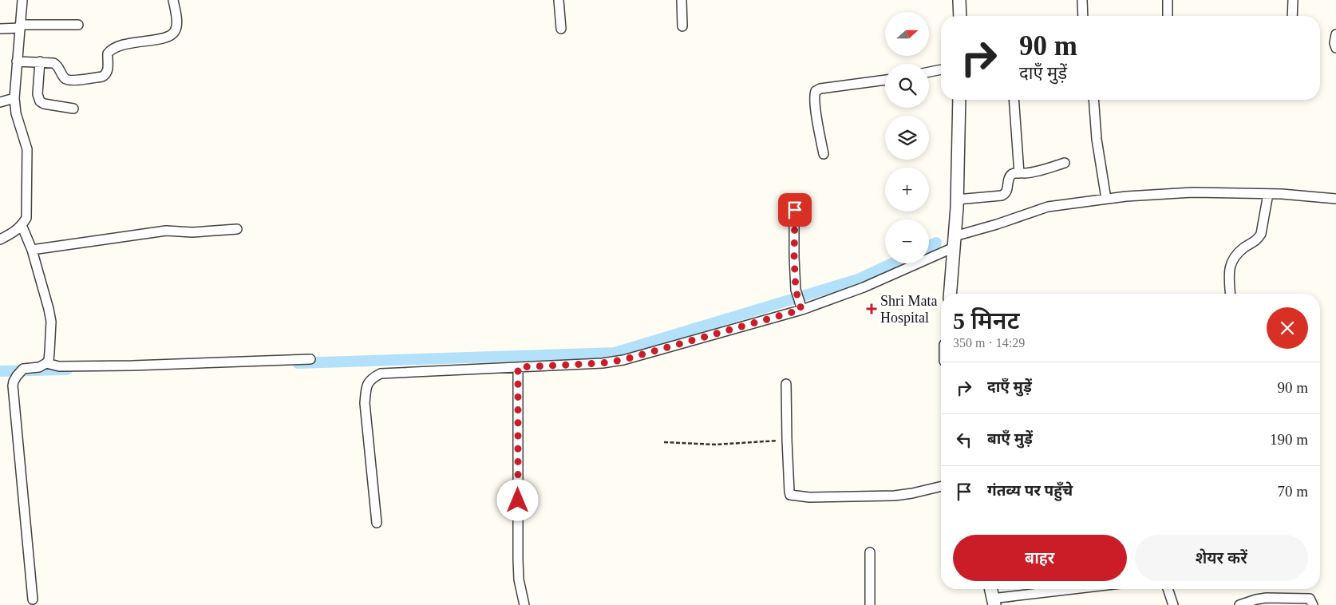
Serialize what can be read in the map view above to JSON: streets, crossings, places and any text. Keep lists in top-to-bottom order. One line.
{"places":{"health":["Shri Mata Hospital"]},"north":"right","page":{"map_buttons":["+","−"],"turn":["90 m","दाएँ मुड़ें"],"heading":["5 मिनट","350 m · 14:29"],"list":[{"name":"दाएँ मुड़ें","value":"90 m"},{"name":"बाएँ मुड़ें","value":"190 m"},{"name":"गंतव्य पर पहुँचे","value":"70 m"}],"buttons":["बाहर","शेयर करें"]}}
